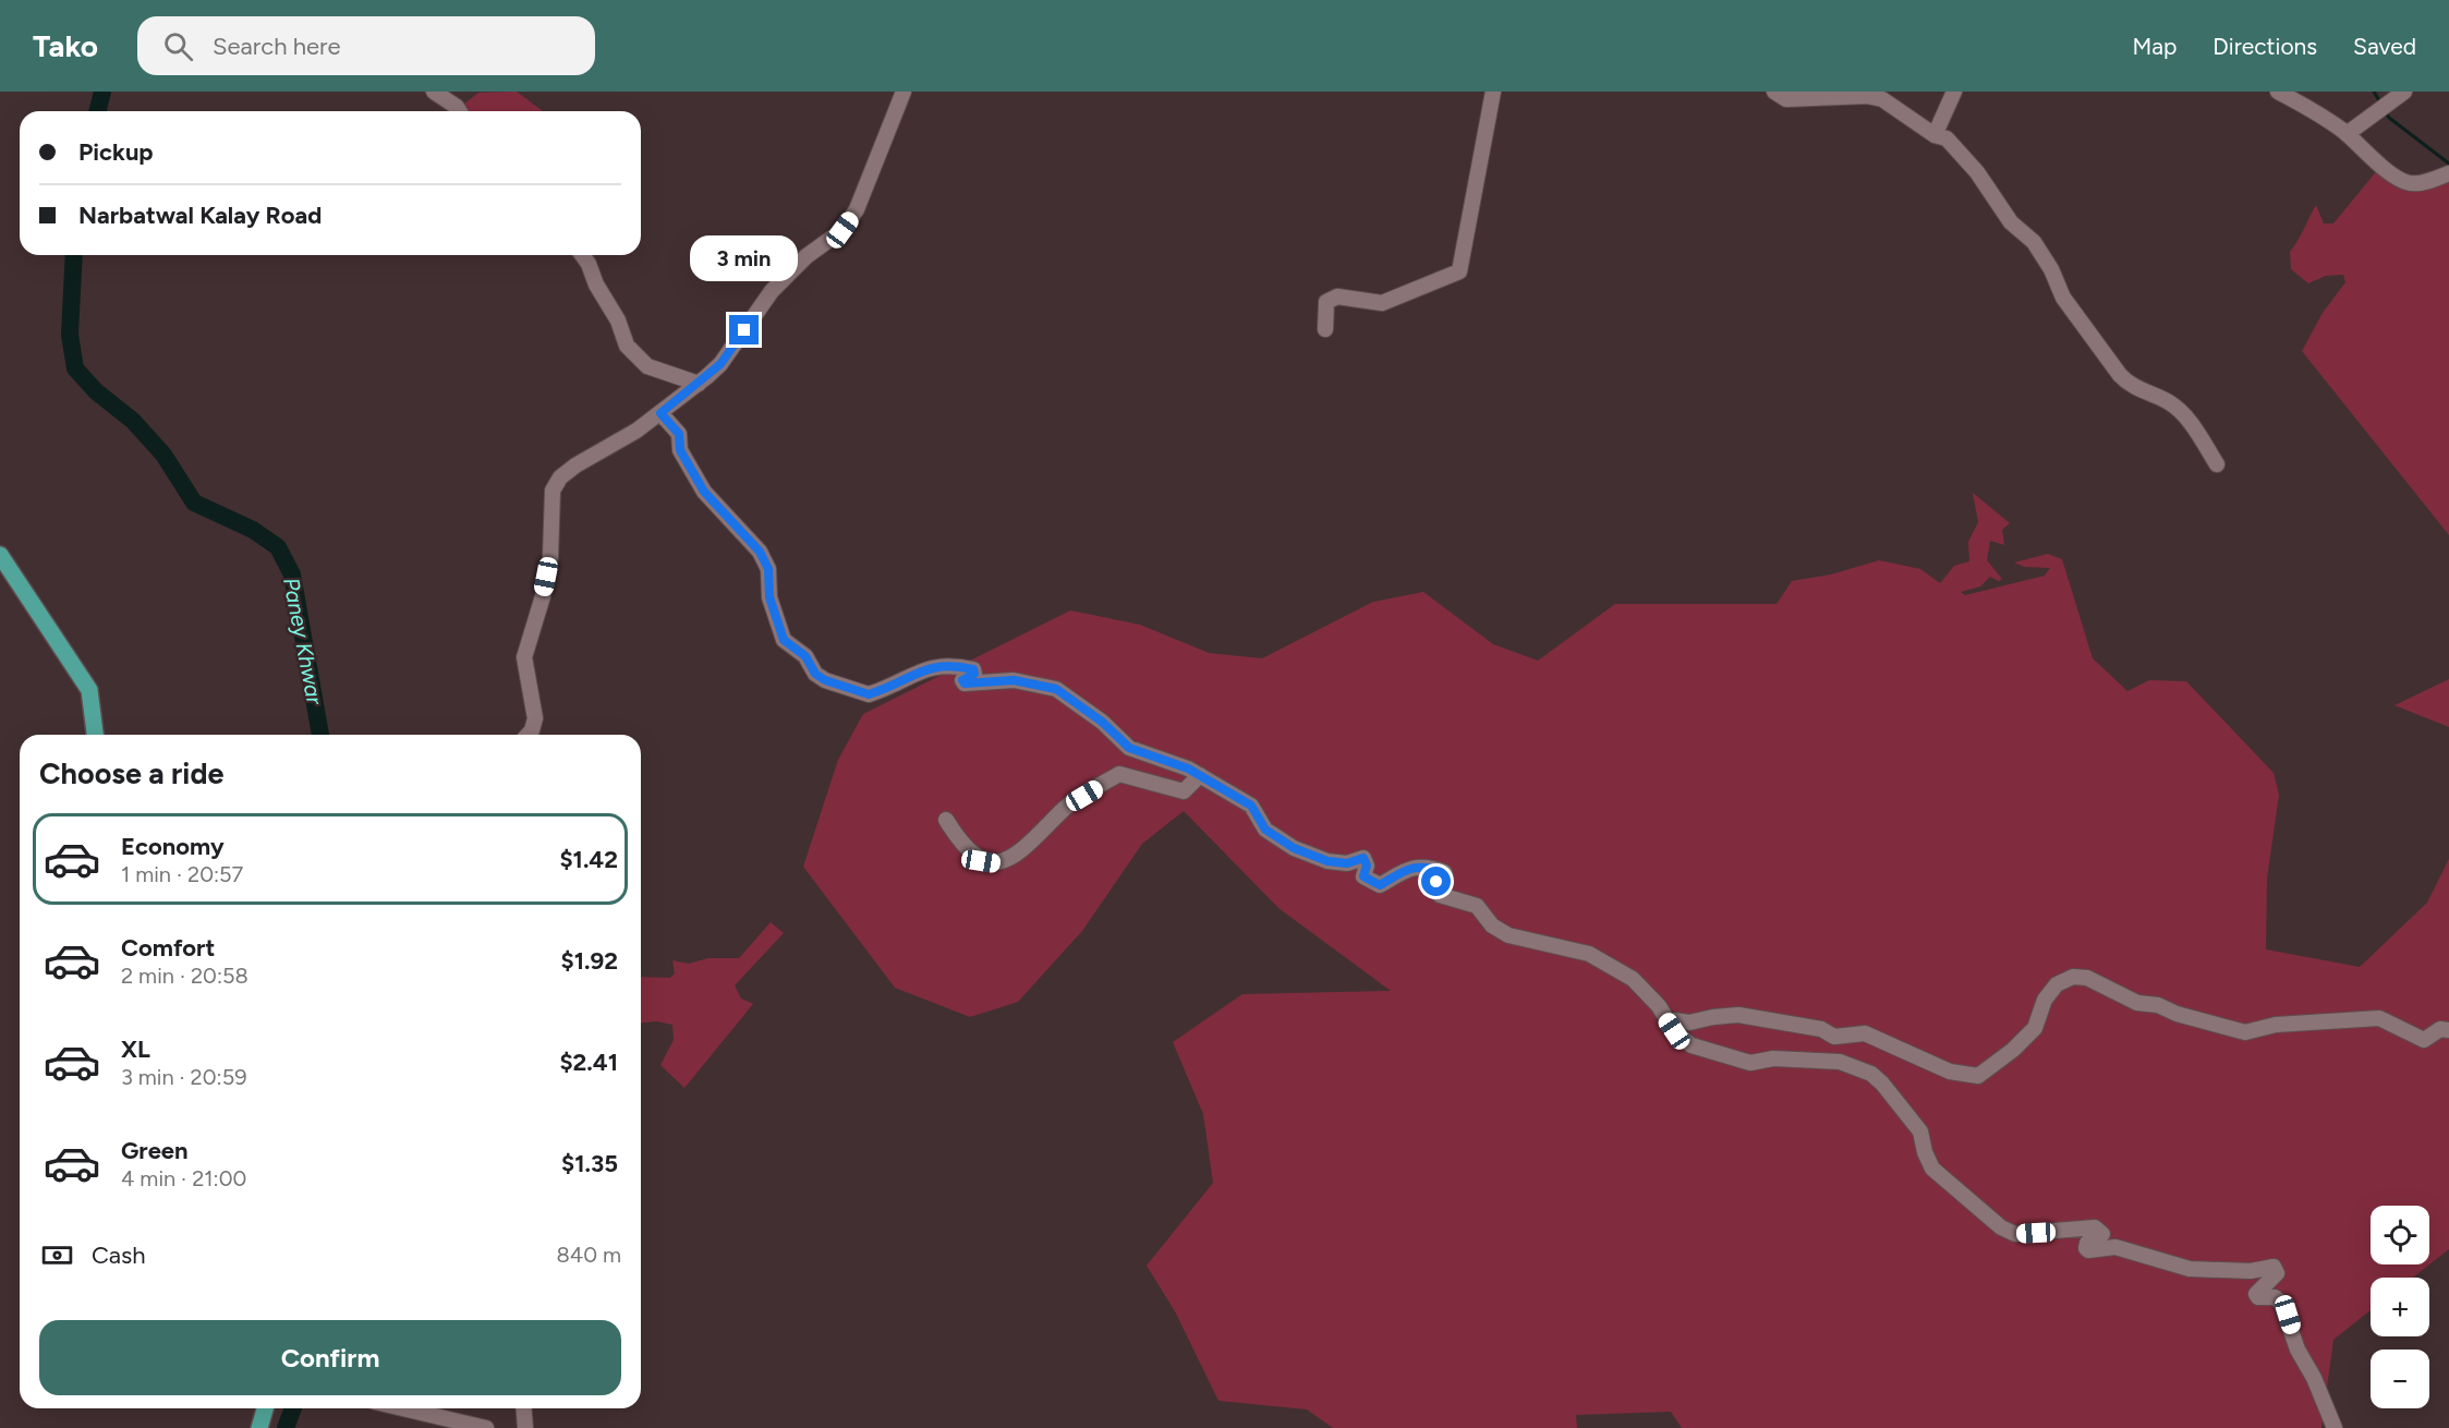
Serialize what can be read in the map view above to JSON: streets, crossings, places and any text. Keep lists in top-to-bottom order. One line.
{"water":["Paney Khwar"],"page":{"header":"Tako","search":"Search here","nav":["Map","Directions","Saved"],"banner":["Pickup","Narbatwal Kalay Road"],"bubble":"3 min","heading":"Choose a ride","list":[{"name":"Economy","note":"1 min · 20:57","value":"$1.42"},{"name":"Comfort","note":"2 min · 20:58","value":"$1.92"},{"name":"XL","note":"3 min · 20:59","value":"$2.41"},{"name":"Green","note":"4 min · 21:00","value":"$1.35"}],"map_buttons":["+","−"],"pay":["Cash","840 m"],"buttons":"Confirm"}}
